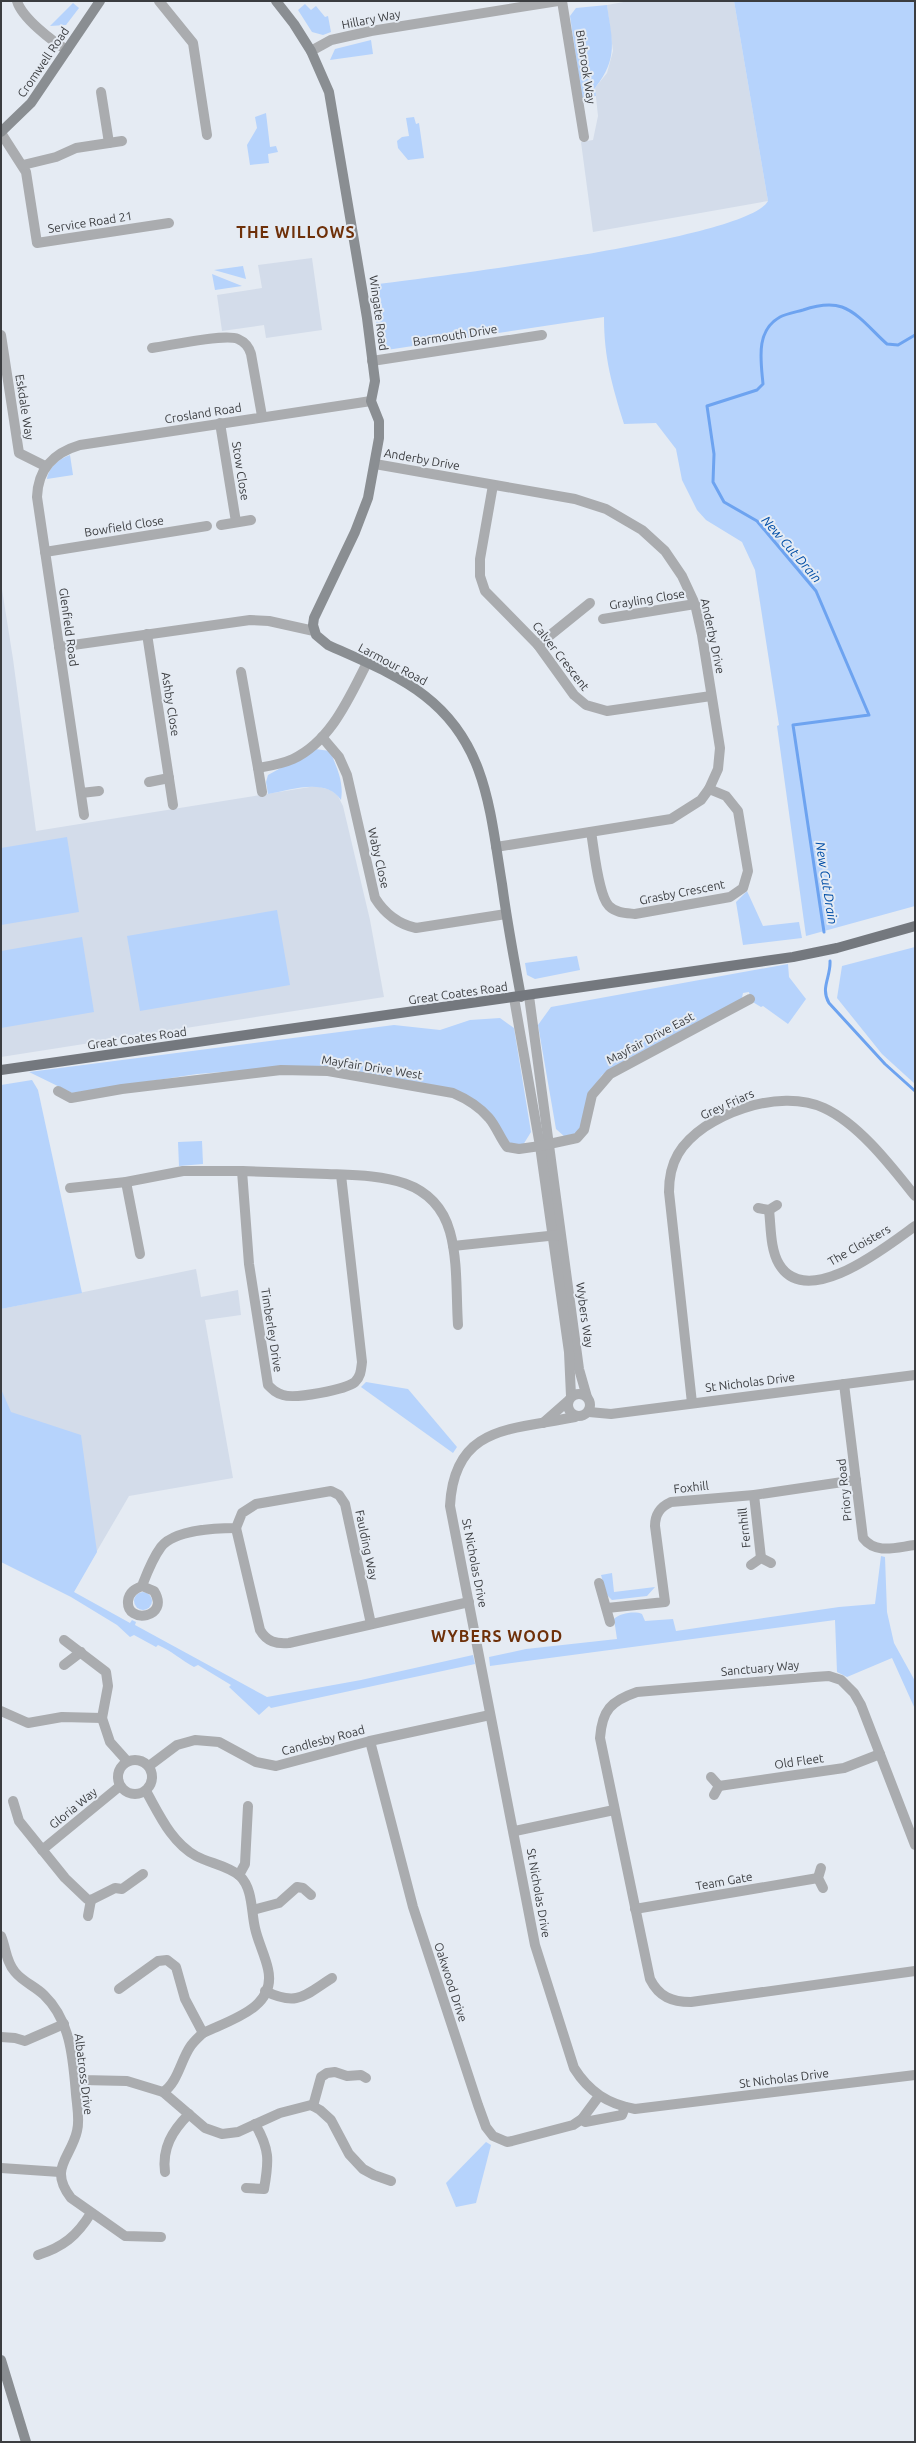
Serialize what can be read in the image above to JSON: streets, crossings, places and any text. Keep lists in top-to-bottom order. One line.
{"streets":{"main road":["Great Coates Road"],"street":["Hillary Way","Cromwell Road","Binbrook Way","Service Road 21","Wingate Road","Barmouth Drive","Eskdale Way","Crosland Road","Anderby Drive","Stow Close","Bowfield Close","Grayling Close","Glenfield Road","Calver Crescent","Larmour Road","Ashby Close","Waby Close","Grasby Crescent","Mayfair Drive East","Mayfair Drive West","Grey Friars","The Cloisters","Wybers Way","Timberley Drive","St Nicholas Drive","Foxhill","Priory Road","Fernhill","Faulding Way","Sanctuary Way","Candlesby Road","Old Fleet","Gloria Way","Team Gate","Oakwood Drive","Albatross Drive"]},"crossings":[["Hillary Way","Wingate Road"],["Cromwell Road","Service Road 21"],["Wingate Road","Barmouth Drive"],["Wingate Road","Crosland Road"],["Eskdale Way","Crosland Road"],["Eskdale Way","Glenfield Road"],["Crosland Road","Stow Close"],["Crosland Road","Glenfield Road"],["Anderby Drive","Grayling Close"],["Anderby Drive","Calver Crescent"],["Anderby Drive","Larmour Road"],["Anderby Drive","Grasby Crescent"],["Bowfield Close","Glenfield Road"],["Larmour Road","Waby Close"],["Larmour Road","Great Coates Road"],["Larmour Road","Wybers Way"],["Great Coates Road","Wybers Way"],["Mayfair Drive East","Mayfair Drive West"],["Mayfair Drive East","Wybers Way"],["Mayfair Drive West","Wybers Way"],["Grey Friars","St Nicholas Drive"],["Wybers Way","St Nicholas Drive"],["St Nicholas Drive","Priory Road"],["St Nicholas Drive","Candlesby Road"],["St Nicholas Drive","Oakwood Drive"],["Foxhill","Priory Road"],["Foxhill","Fernhill"],["Sanctuary Way","Old Fleet"],["Sanctuary Way","Team Gate"],["Candlesby Road","Gloria Way"],["Candlesby Road","Oakwood Drive"]],"districts":["THE WILLOWS","WYBERS WOOD"],"water":["New Cut Drain"]}
